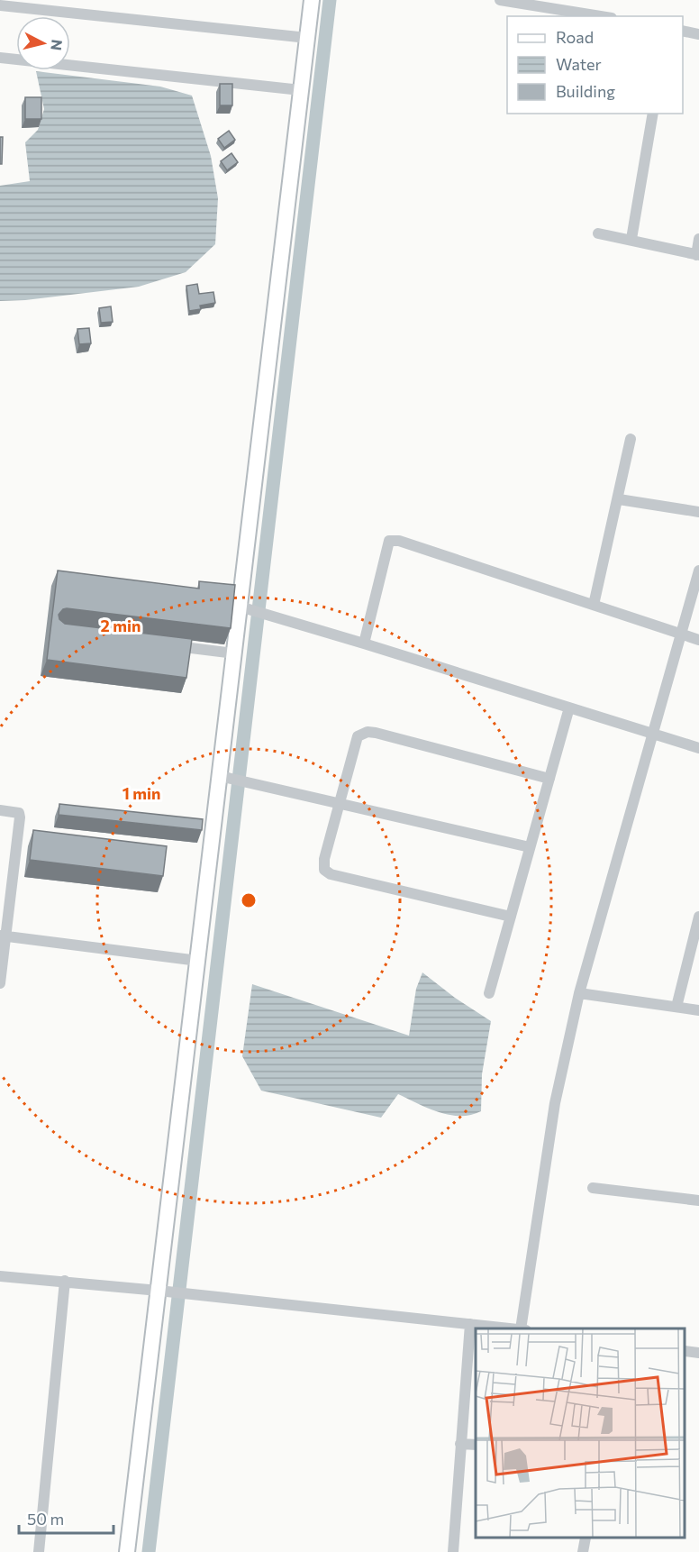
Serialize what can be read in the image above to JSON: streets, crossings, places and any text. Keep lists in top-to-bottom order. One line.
{"legend":["Road","Water","Building"],"scale_bar":"50 m","north":"right","rings":["2 min","1 min"]}
